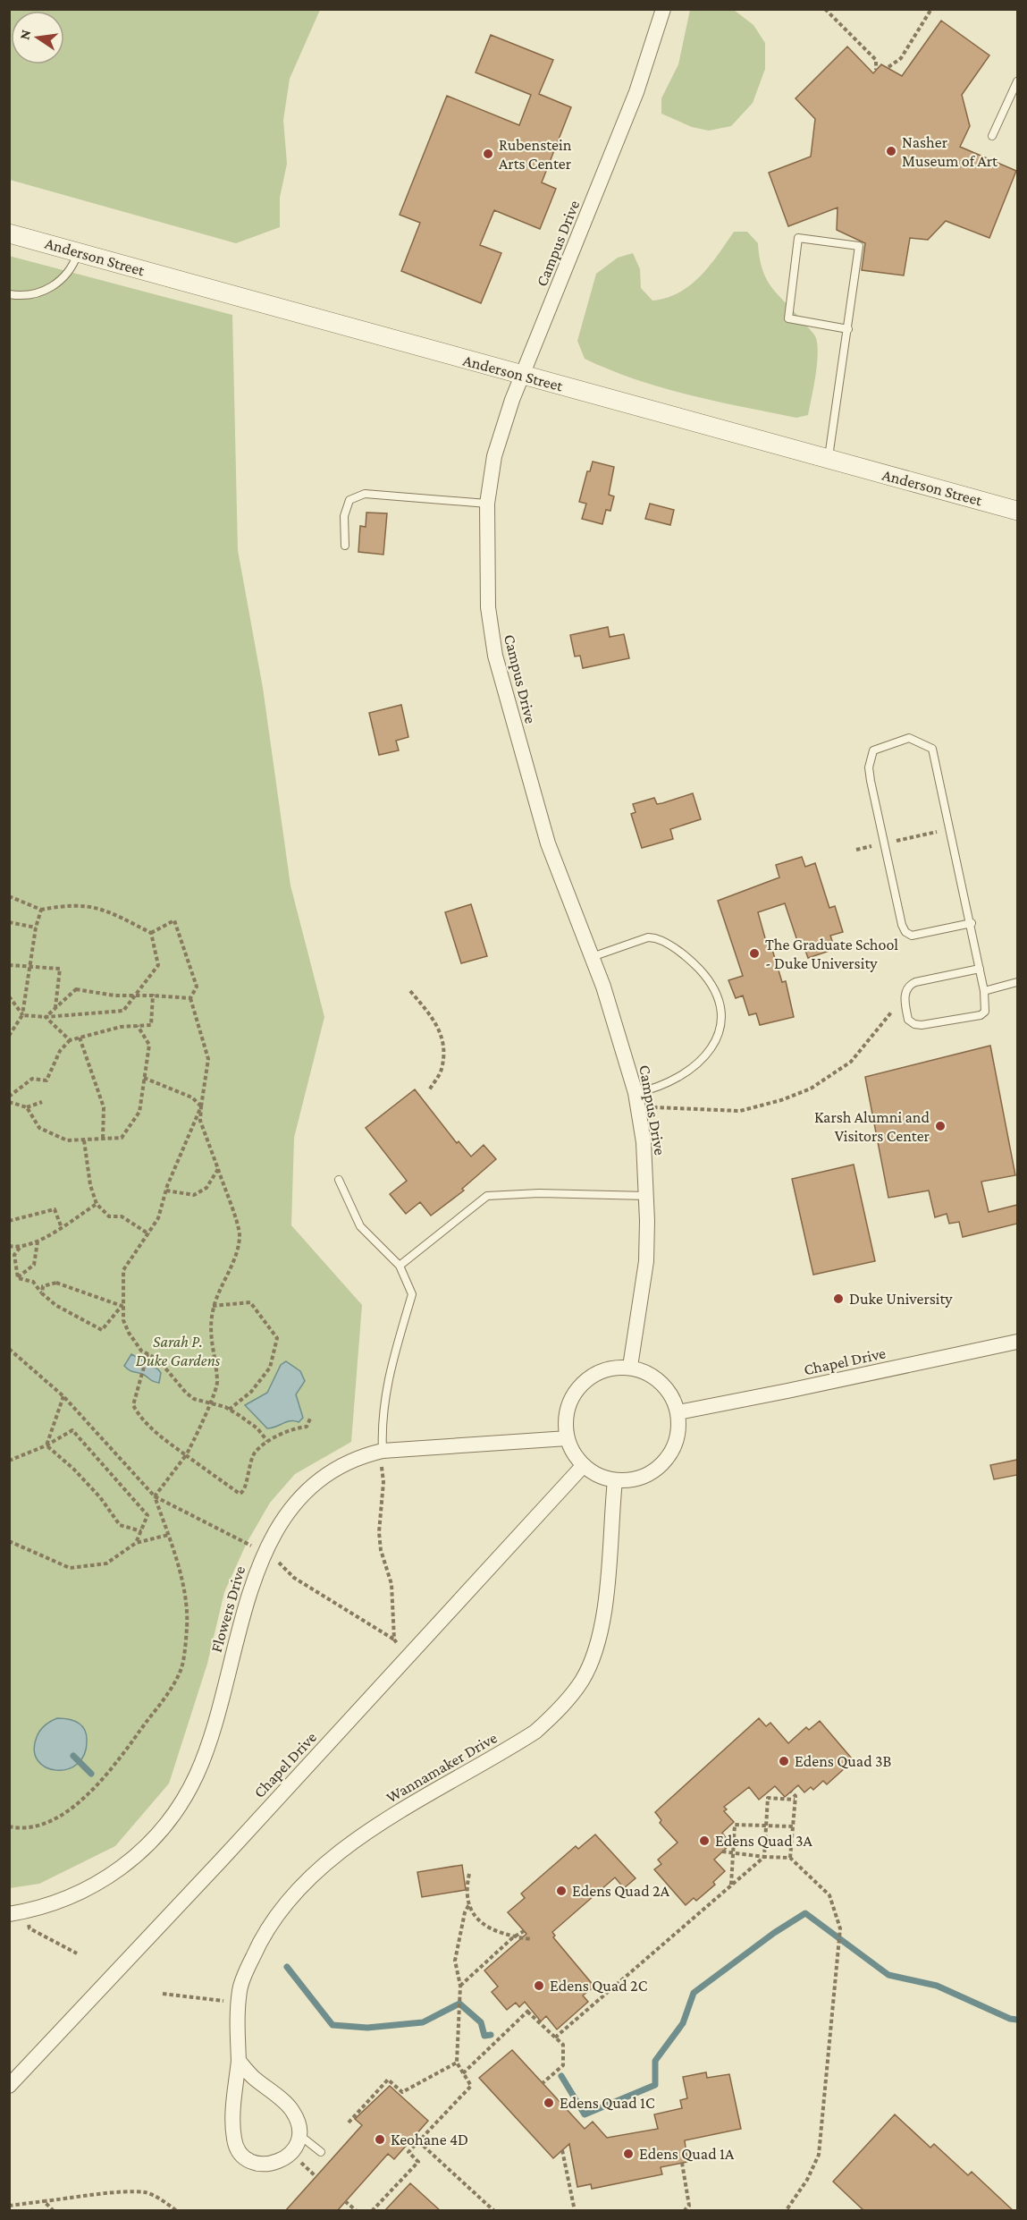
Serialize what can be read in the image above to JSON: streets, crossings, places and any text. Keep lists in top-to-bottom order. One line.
{"streets":{"street":["Campus Drive","Anderson Street","Chapel Drive","Flowers Drive","Wannamaker Drive"]},"crossings":[["Campus Drive","Anderson Street"],["Campus Drive","Chapel Drive"],["Campus Drive","Flowers Drive"],["Campus Drive","Wannamaker Drive"],["Chapel Drive","Flowers Drive"],["Chapel Drive","Wannamaker Drive"],["Flowers Drive","Wannamaker Drive"]],"parks":["Sarah P. Duke Gardens"],"places":["Nasher Museum of Art","Rubenstein Arts Center","The Graduate School - Duke University","Karsh Alumni and Visitors Center","Duke University","Edens Quad 3B","Edens Quad 3A","Edens Quad 2A","Edens Quad 2C","Edens Quad 1C","Keohane 4D","Edens Quad 1A"],"north":"left"}
